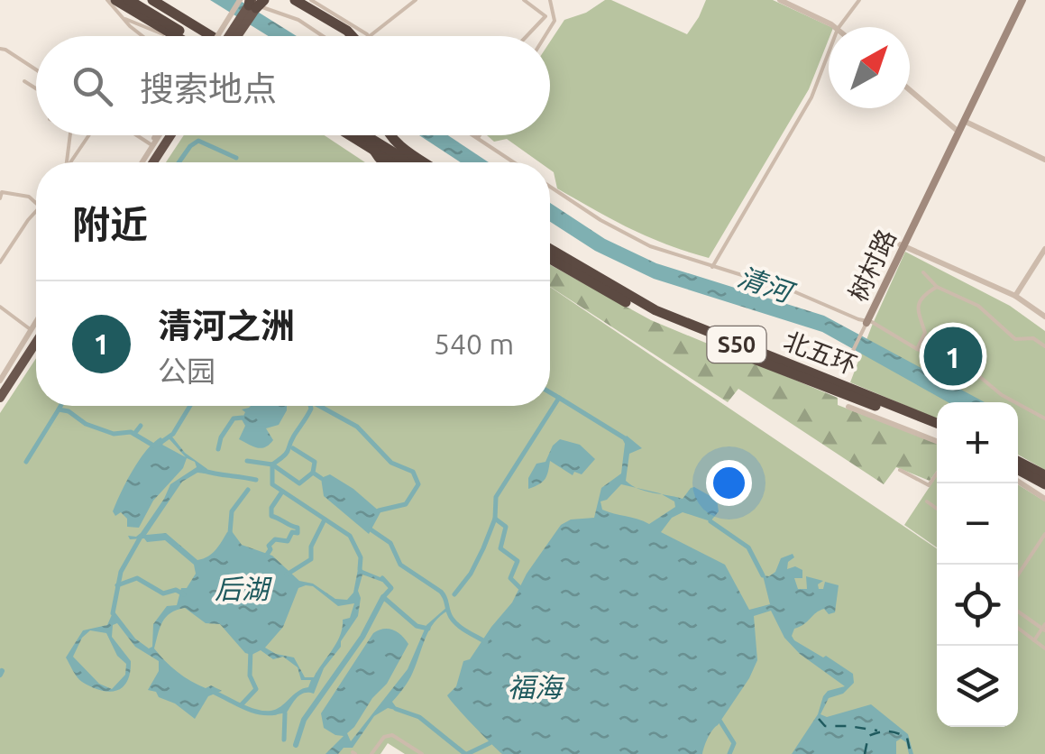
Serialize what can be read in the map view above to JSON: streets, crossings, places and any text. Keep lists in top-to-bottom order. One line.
{"streets":{"highway":["S50","北五环"],"main road":["树村路"]},"water":["清河","后湖","福海"],"north":"top right","page":{"search":"搜索地点","heading":"附近","list":[{"mark":"1","name":"清河之洲","note":"公园","value":"540 m"}],"pins":"1","map_buttons":["+","−"]}}
